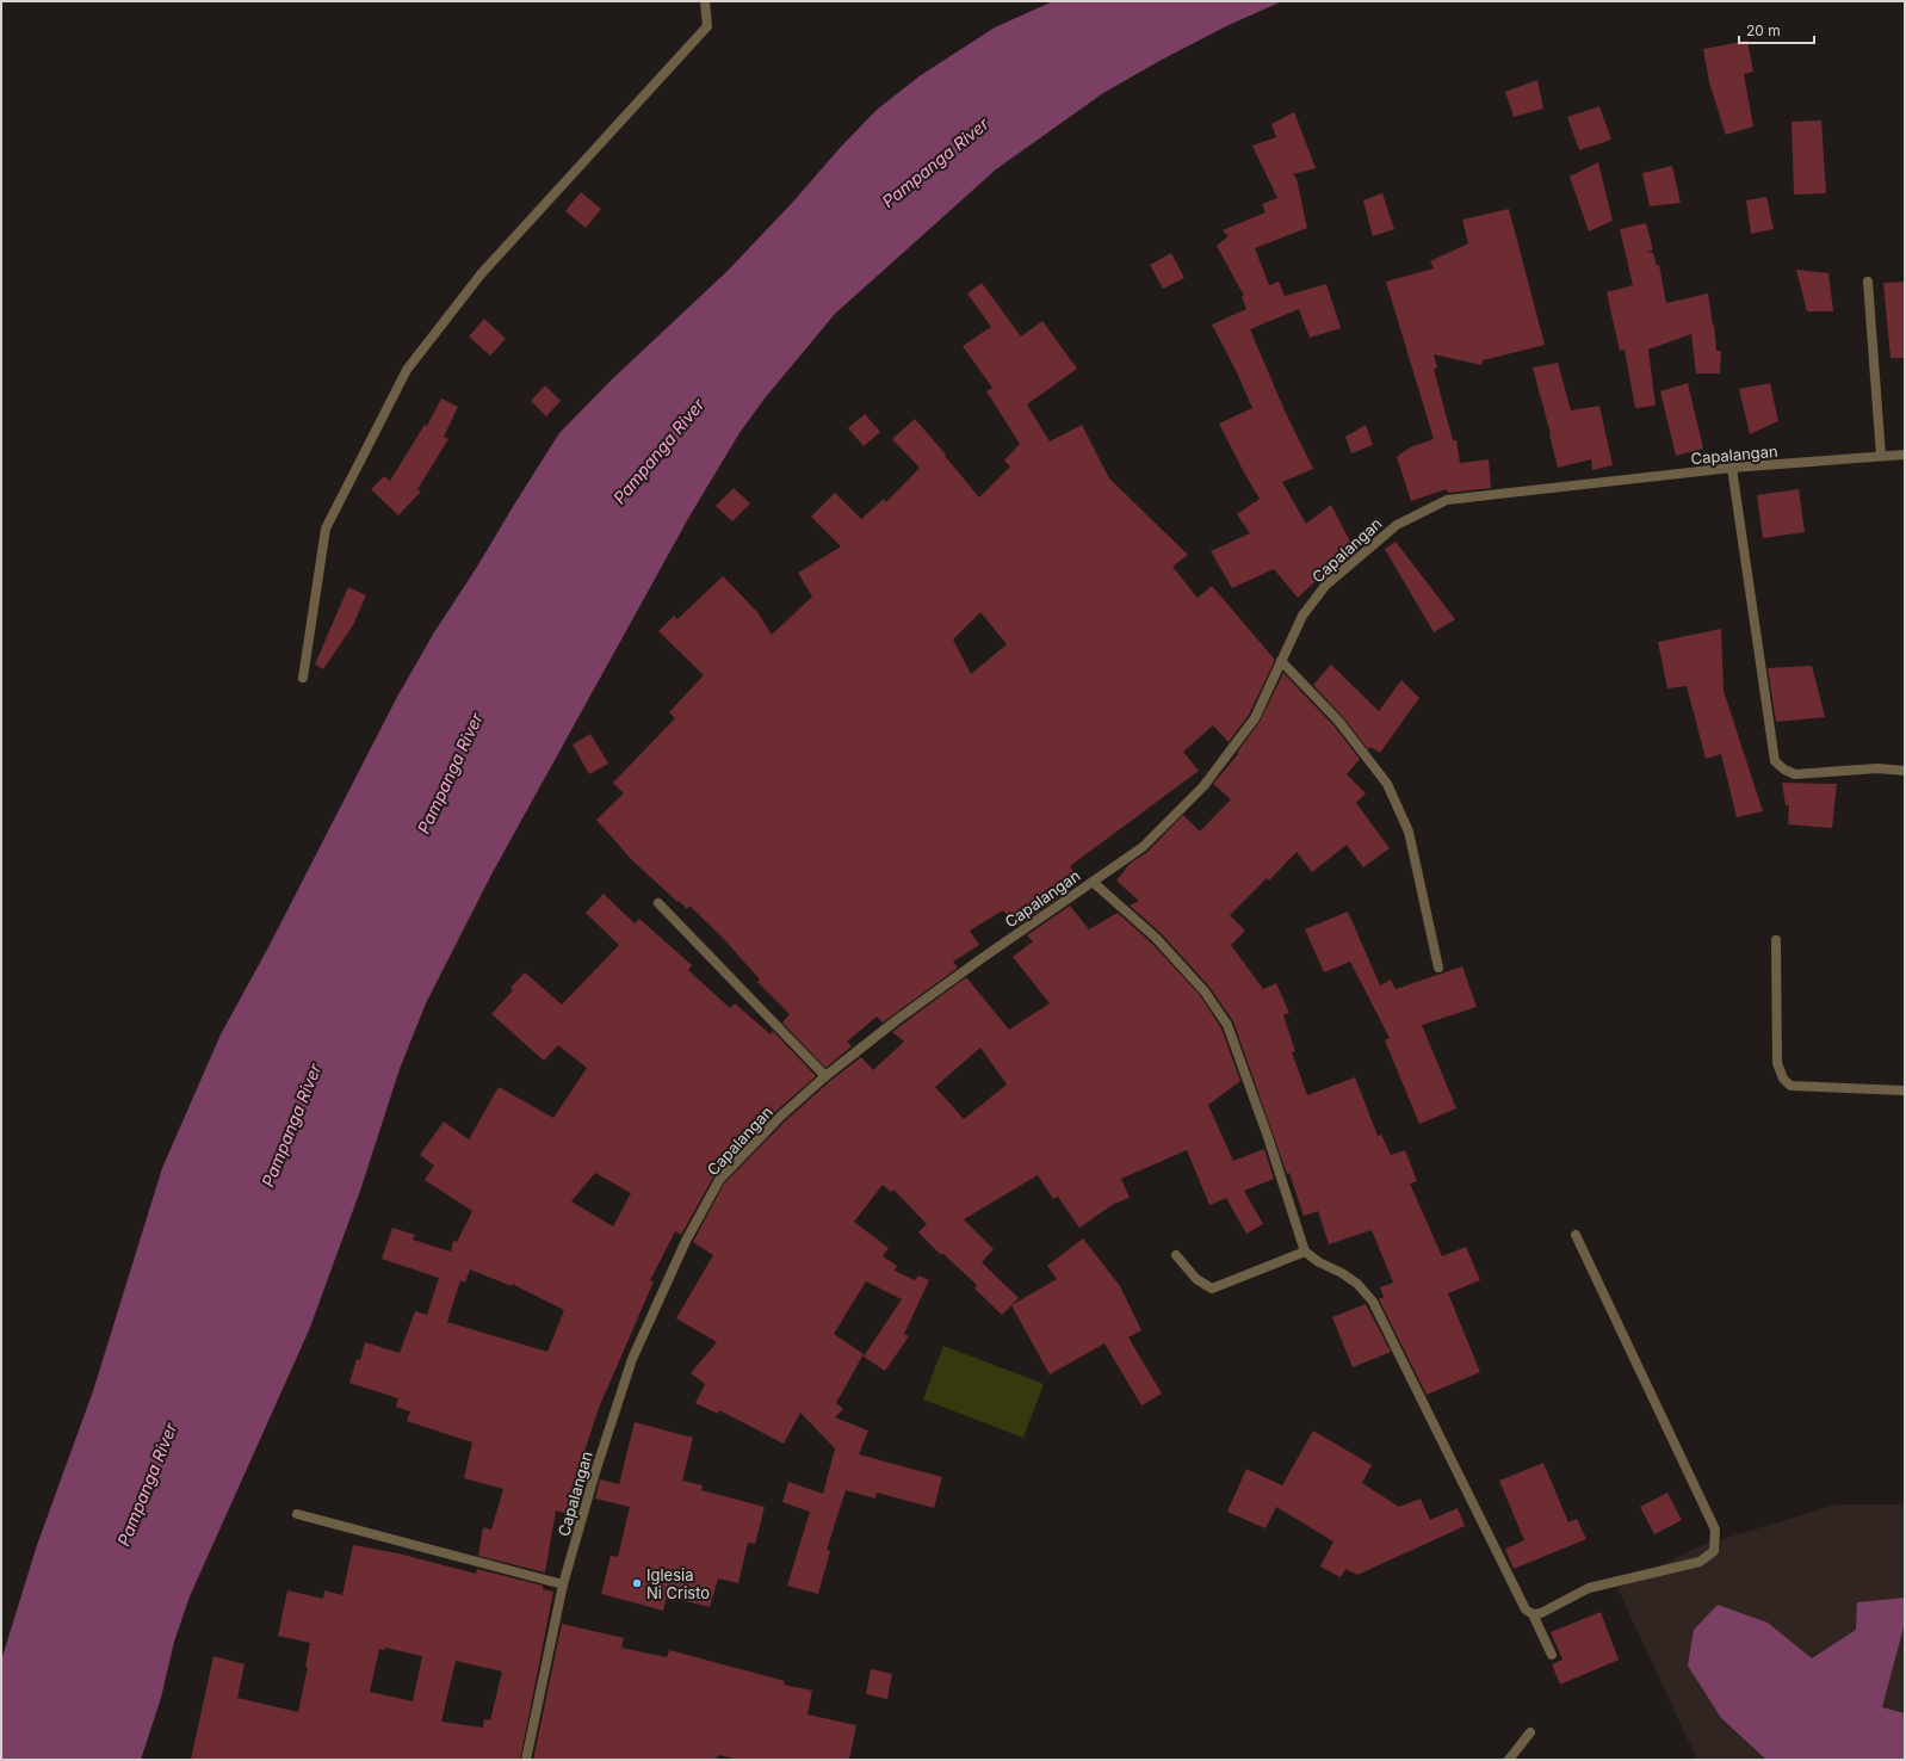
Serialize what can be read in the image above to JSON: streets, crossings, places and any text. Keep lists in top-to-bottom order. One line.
{"streets":{"street":["Capalangan"]},"water":["Pampanga River"],"places":["Iglesia Ni Cristo"],"scale_bar":"20 m"}
